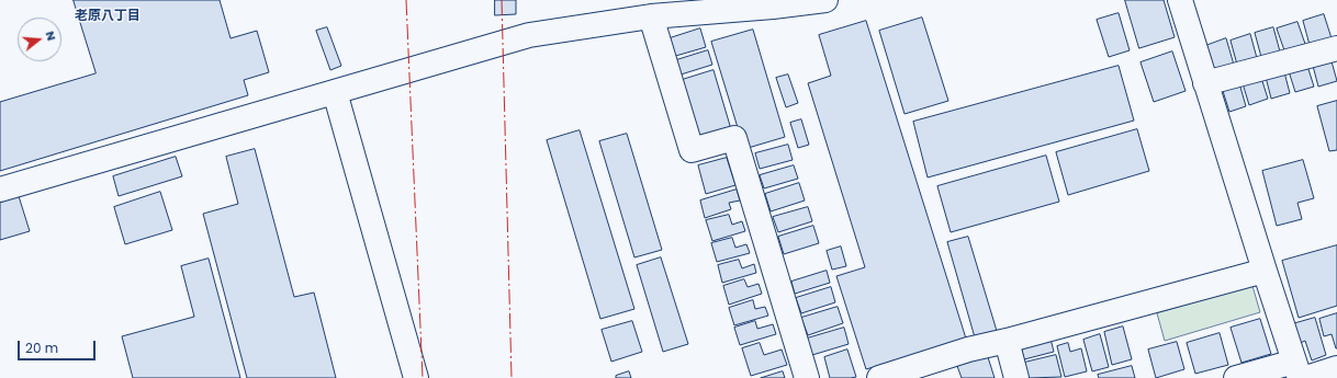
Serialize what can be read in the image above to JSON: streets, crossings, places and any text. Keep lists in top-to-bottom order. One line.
{"districts":["老原八丁目"],"scale_bar":"20 m","north":"right"}
